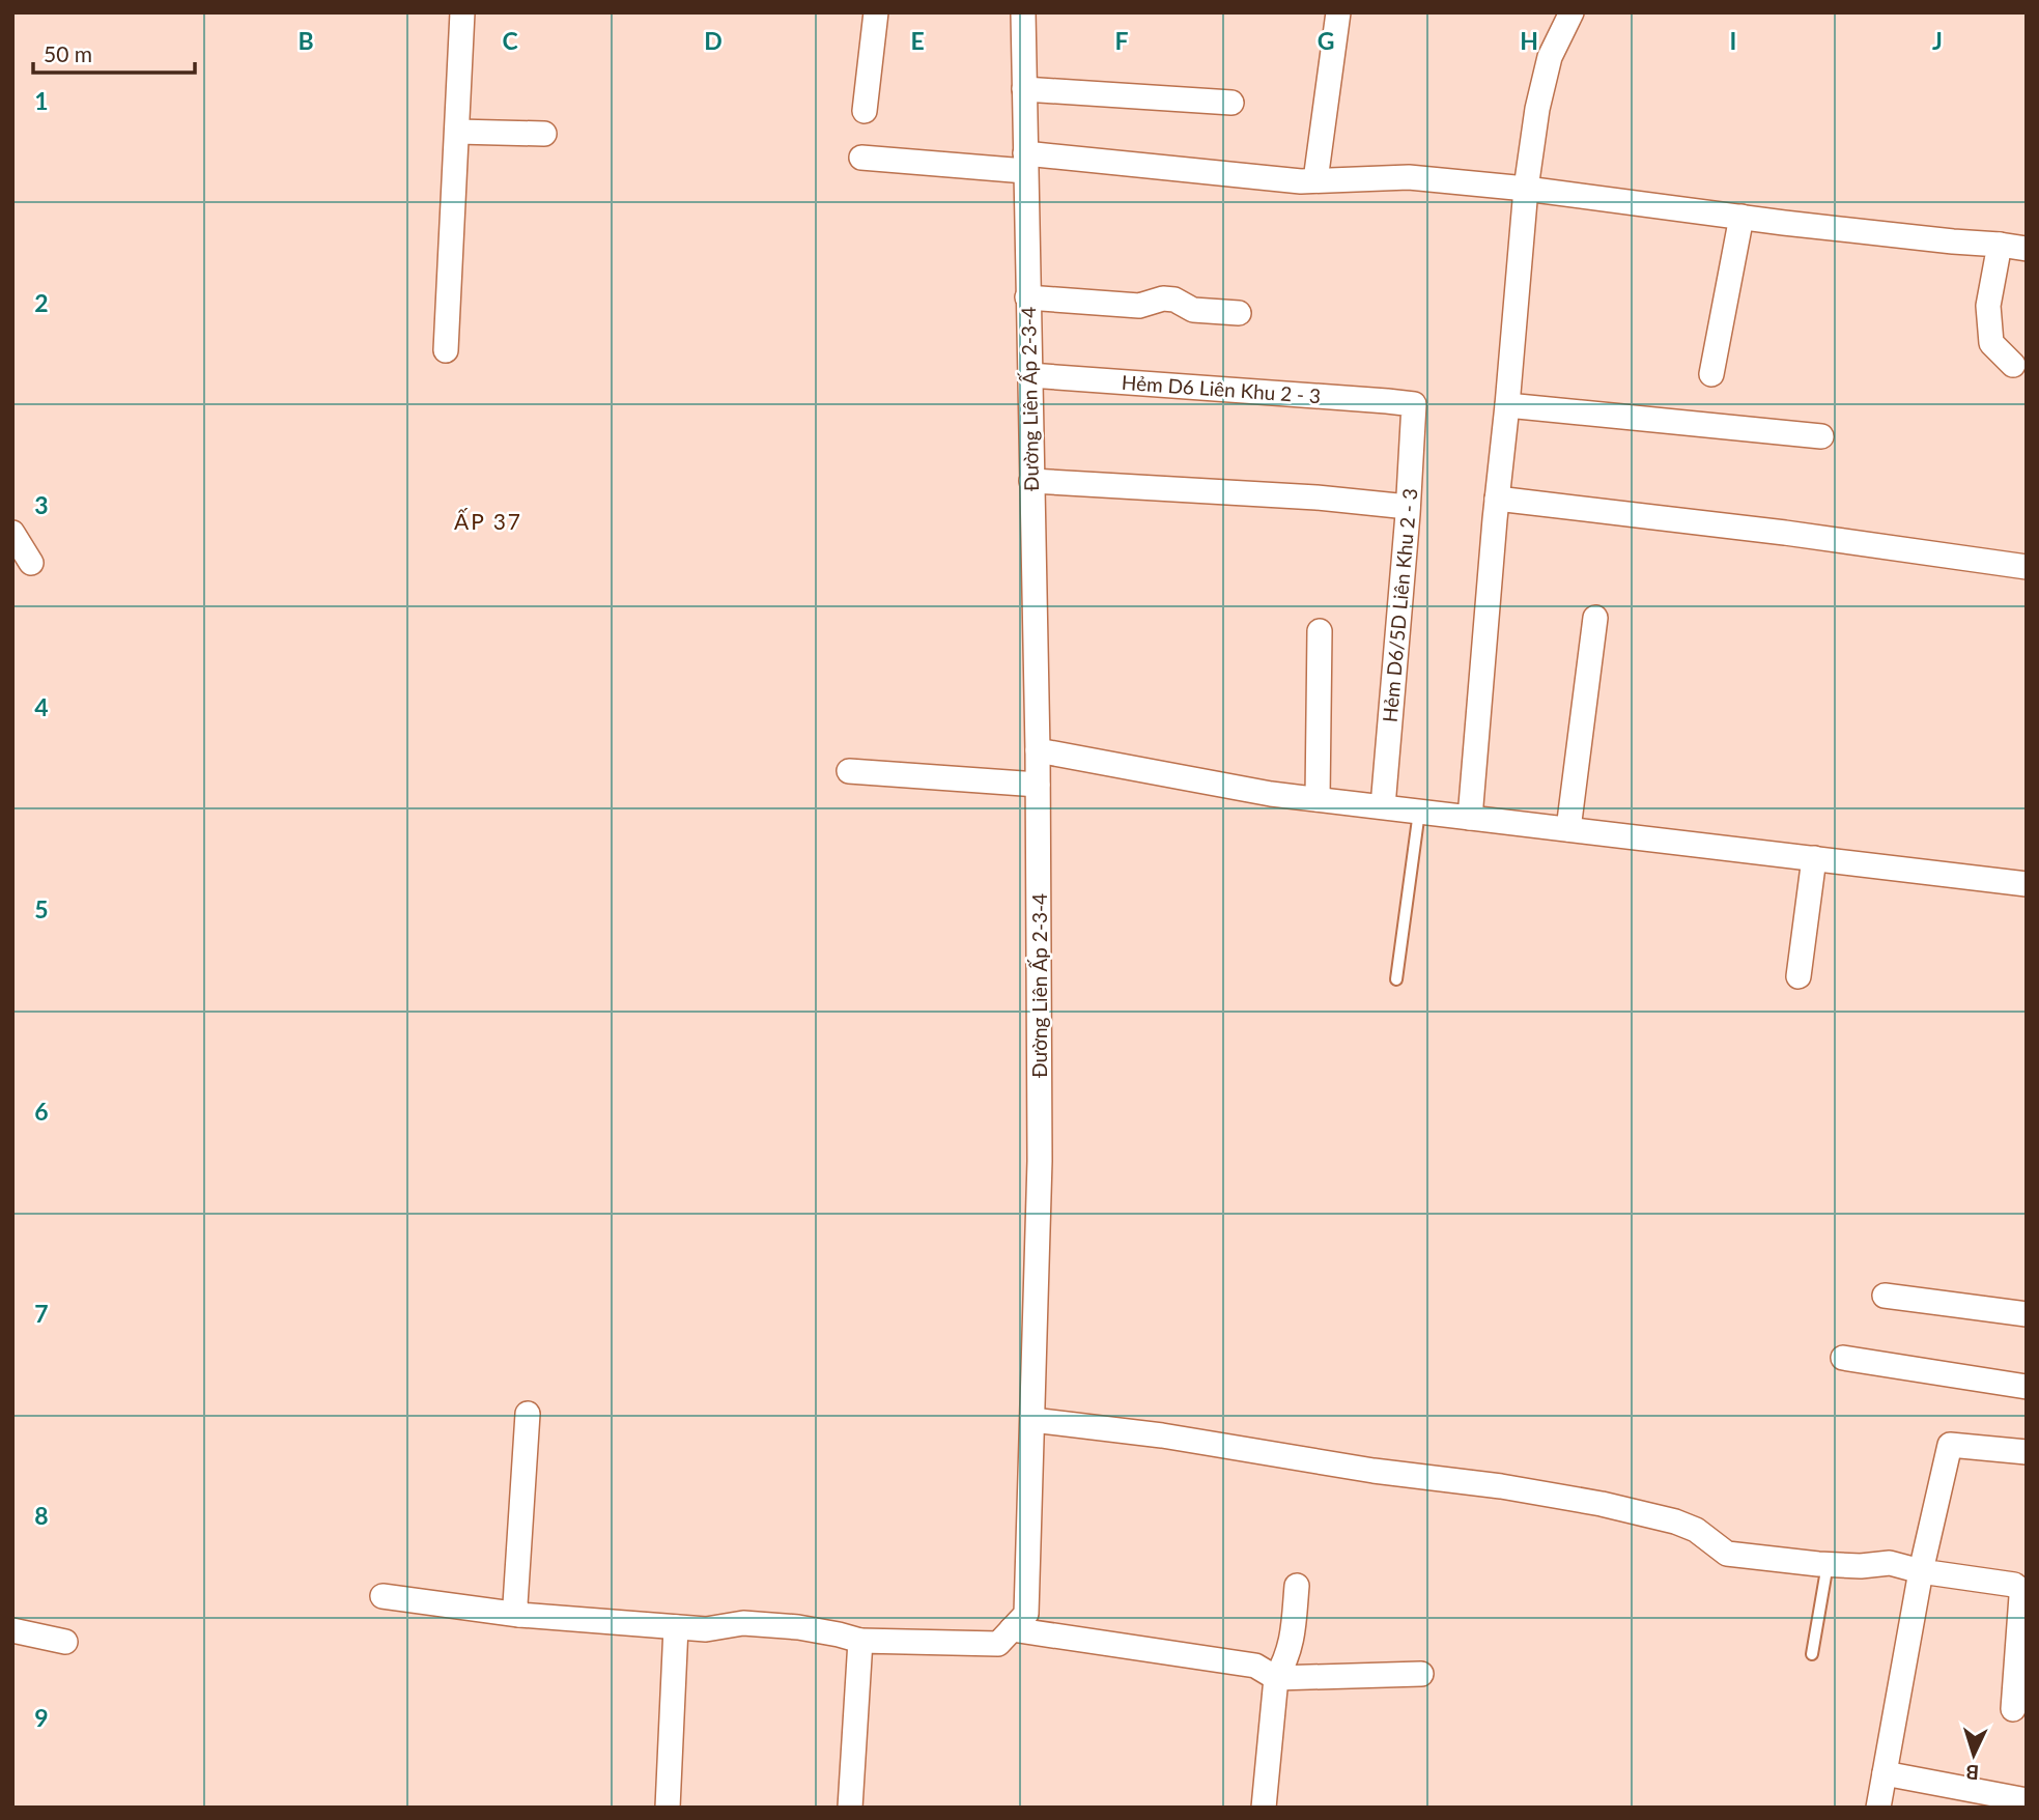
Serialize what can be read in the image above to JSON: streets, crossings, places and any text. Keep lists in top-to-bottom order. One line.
{"streets":{"street":["Hẻm D6 Liên Khu 2 - 3","Đường Liên Ấp 2-3-4","Hẻm D6/5D Liên Khu 2 - 3"]},"crossings":[["Hẻm D6 Liên Khu 2 - 3","Đường Liên Ấp 2-3-4"],["Hẻm D6 Liên Khu 2 - 3","Hẻm D6/5D Liên Khu 2 - 3"]],"districts":["ẤP 37"],"scale_bar":"50 m","north":"bottom","grid":{"columns":["B","C","D","E","F","G","H","I","J"],"rows":["1","2","3","4","5","6","7","8","9"]}}
